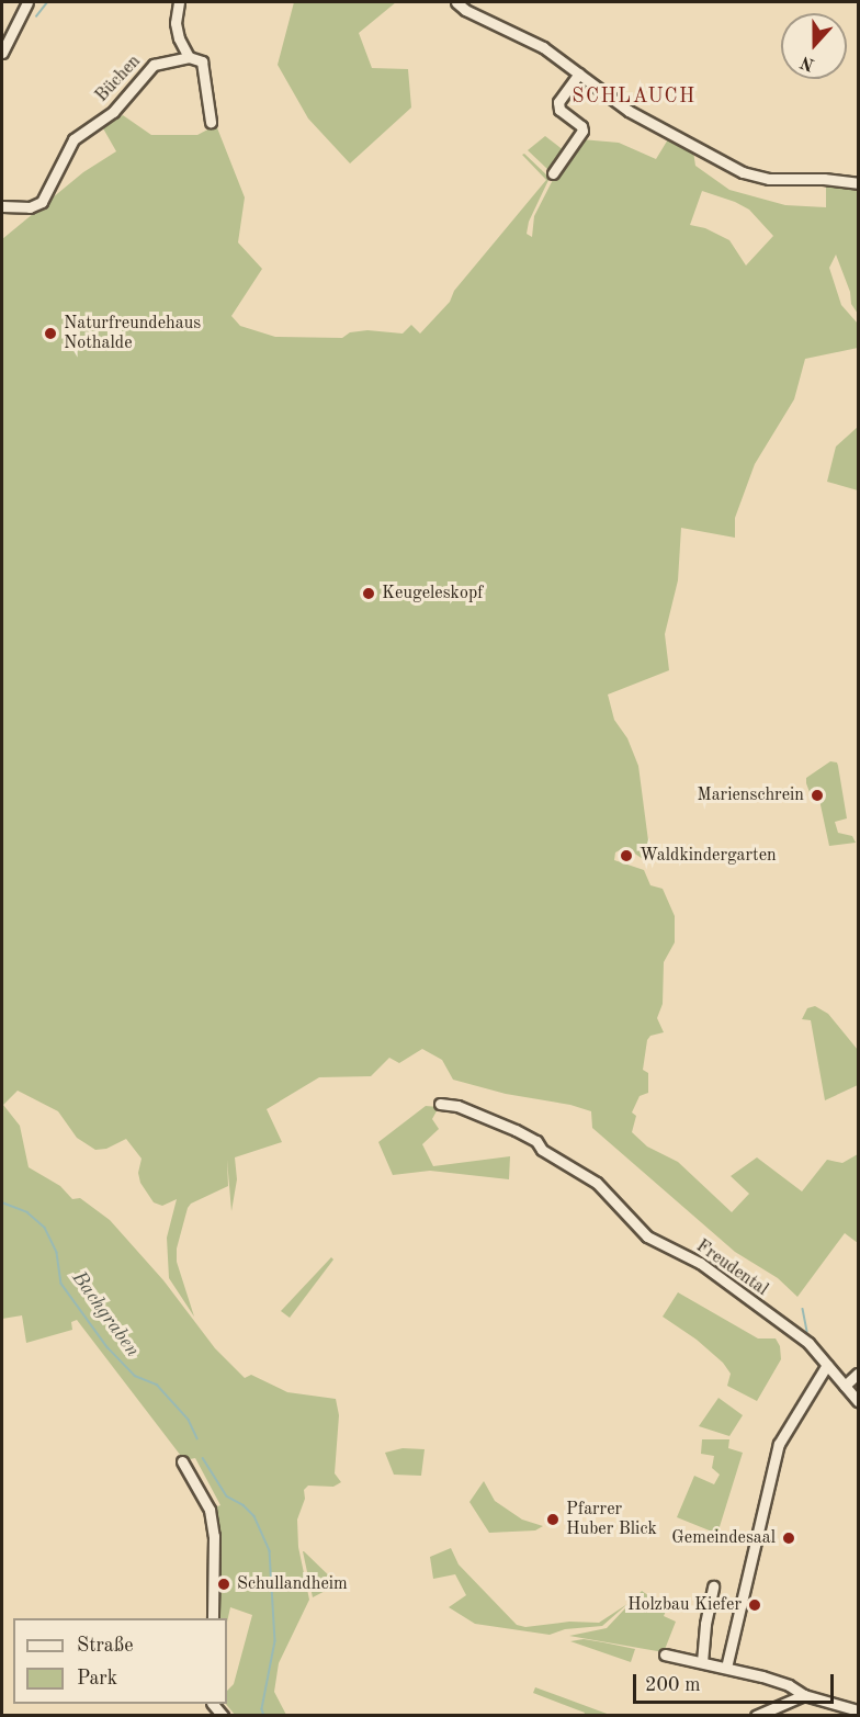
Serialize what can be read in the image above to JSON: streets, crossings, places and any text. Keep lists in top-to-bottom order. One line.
{"streets":{"street":["Büchen","Freudental"]},"districts":["SCHLAUCH"],"water":["Bachgraben"],"places":["Naturfreundehaus Nothalde","Keugeleskopf","Marienschrein","Waldkindergarten","Pfarrer Huber Blick","Gemeindesaal","Schullandheim","Holzbau Kiefer"],"legend":["Straße","Park"],"scale_bar":"200 m","north":"bottom"}
